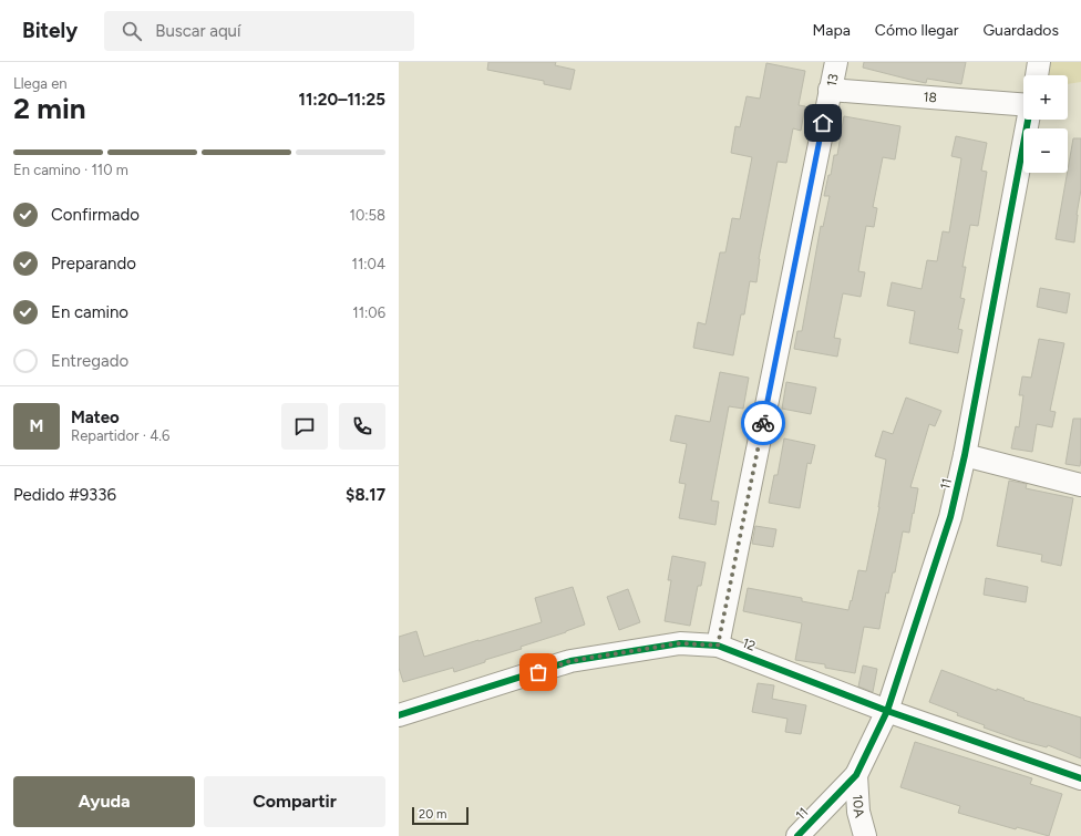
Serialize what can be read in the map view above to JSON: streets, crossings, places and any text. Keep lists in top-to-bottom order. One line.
{"streets":{"street":["13","18","11","12","10A"]},"crossings":[["13","18"],["13","12"],["11","12"],["11","10A"]],"scale_bar":"20 m","page":{"header":"Bitely","search":"Buscar aquí","nav":["Mapa","Cómo llegar","Guardados"],"heading":["2 min","Llega en","11:20–11:25"],"panel":["Mateo","Repartidor · 4.6","Pedido #9336","$8.17"],"map_buttons":["+","−"],"bar":"En camino · 110 m","list":[["Confirmado","10:58"],["Preparando","11:04"],["En camino","11:06"],"Entregado"],"round":"M","buttons":["Ayuda","Compartir"],"scale":"20 m"}}
